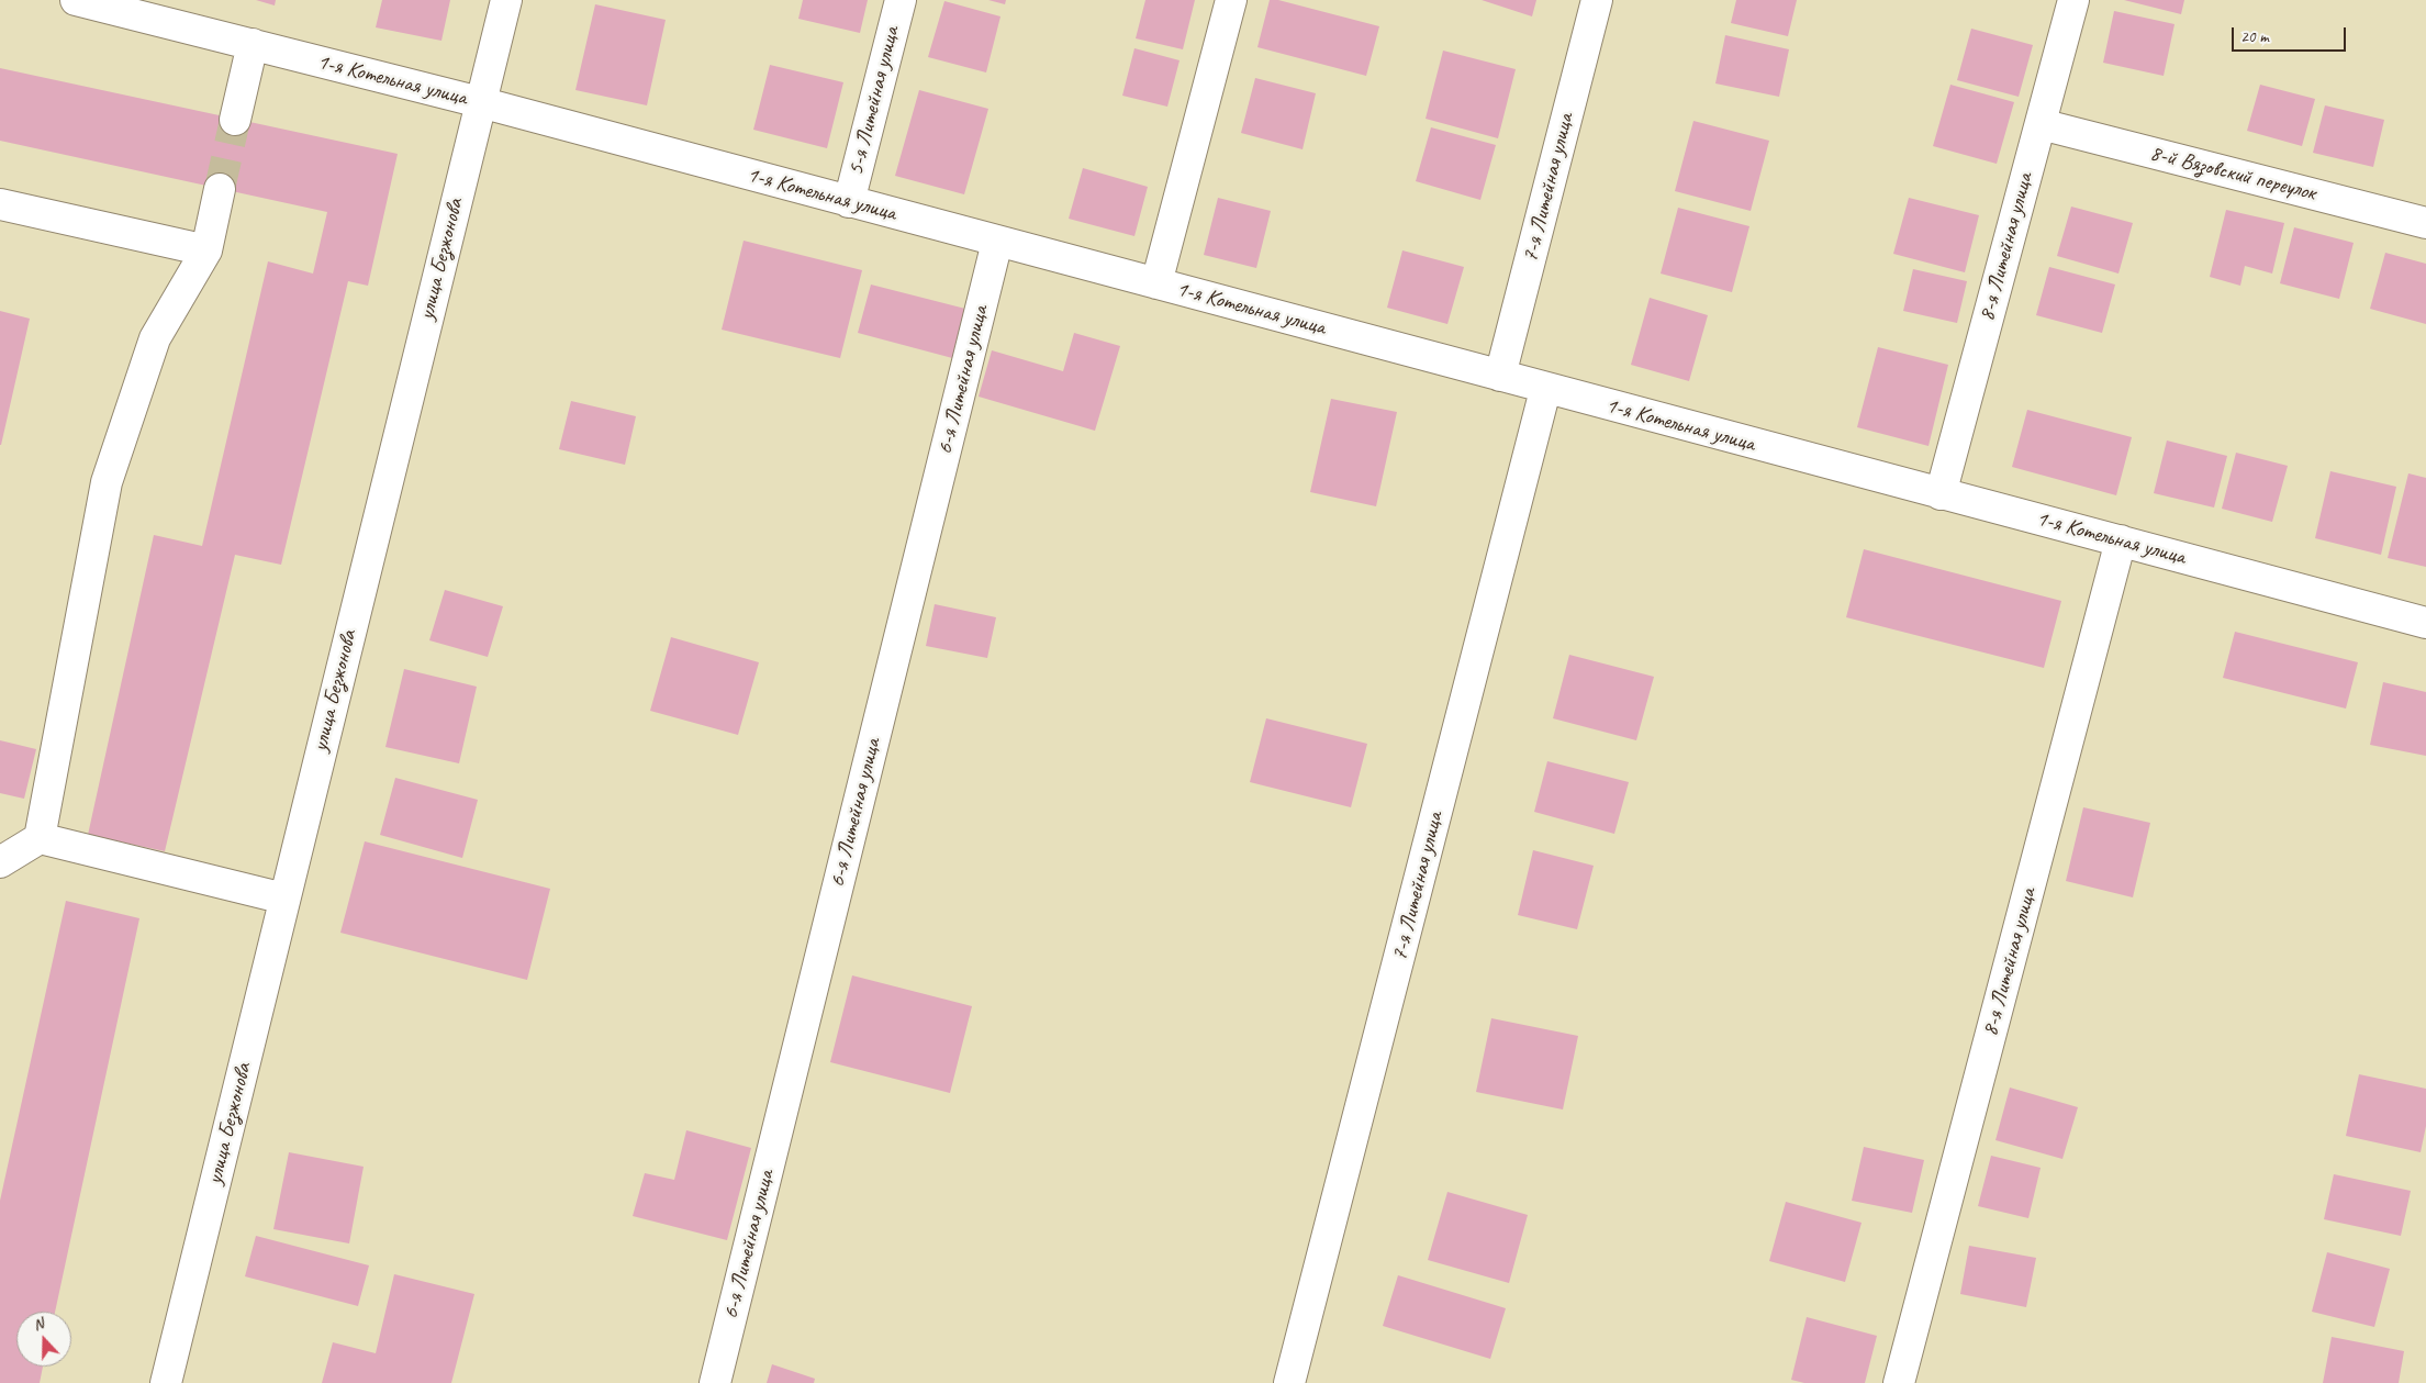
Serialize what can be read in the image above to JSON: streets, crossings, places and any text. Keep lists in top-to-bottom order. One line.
{"streets":{"street":["1-я Котельная улица","5-я Литейная улица","8-й Вязовский переулок","7-я Литейная улица","8-я Литейная улица","улица Безжонова","6-я Литейная улица"]},"crossings":[["1-я Котельная улица","5-я Литейная улица"],["1-я Котельная улица","7-я Литейная улица"],["1-я Котельная улица","8-я Литейная улица"],["1-я Котельная улица","улица Безжонова"],["1-я Котельная улица","6-я Литейная улица"],["8-й Вязовский переулок","8-я Литейная улица"]],"scale_bar":"20 m","north":"top"}
